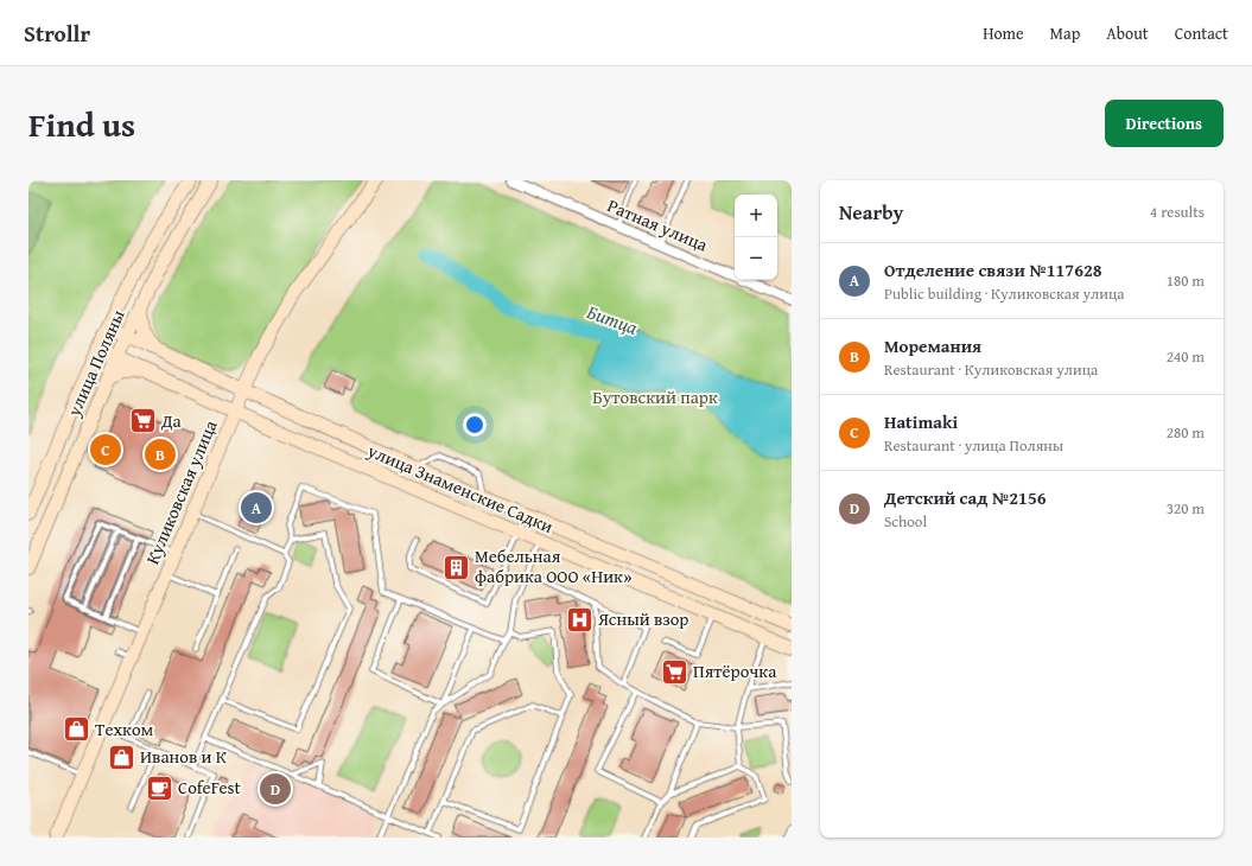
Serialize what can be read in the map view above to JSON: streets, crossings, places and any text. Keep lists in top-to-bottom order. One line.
{"streets":{"street":["Ратная улица","улица Поляны","улица Знаменские Садки","Куликовская улица"]},"crossings":[["улица Поляны","улица Знаменские Садки"],["улица Знаменские Садки","Куликовская улица"]],"water":["Битца"],"parks":["Бутовский парк"],"places":{"supermarket":["Да","Пятёрочка"],"building":["Мебельная фабрика ООО «Ник»"],"hospital":["Ясный взор"],"shop":["Техком","Иванов и К"],"cafe":["CofeFest"]},"page":{"header":"Strollr","nav":["Home","Map","About","Contact"],"title":"Find us","buttons":"Directions","heading":["Nearby","4 results"],"map_buttons":["+","−"],"list":[{"mark":"A","name":"Отделение связи №117628","note":"Public building · Куликовская улица","value":"180 m"},{"mark":"B","name":"Моремания","note":"Restaurant · Куликовская улица","value":"240 m"},{"mark":"C","name":"Hatimaki","note":"Restaurant · улица Поляны","value":"280 m"},{"mark":"D","name":"Детский сад №2156","note":"School","value":"320 m"}],"pins":["C","B","A","D"]}}
